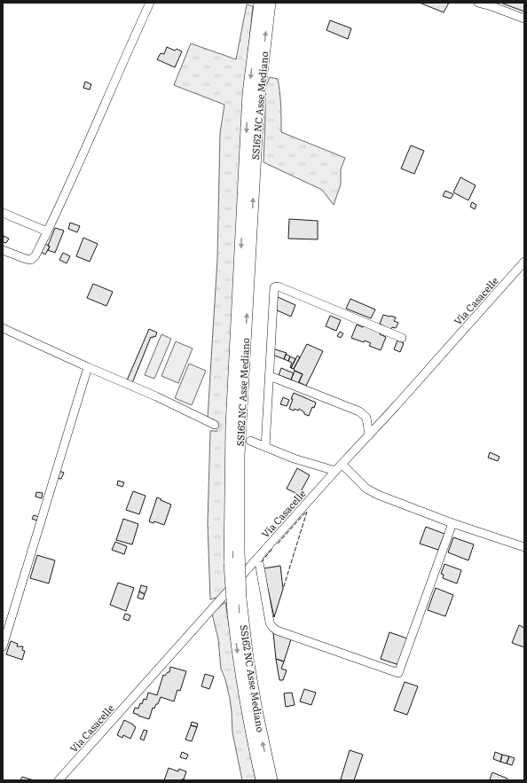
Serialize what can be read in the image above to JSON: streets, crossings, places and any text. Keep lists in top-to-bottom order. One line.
{"streets":{"highway":["SS162 NC Asse Mediano"],"street":["Via Casacelle"]}}
